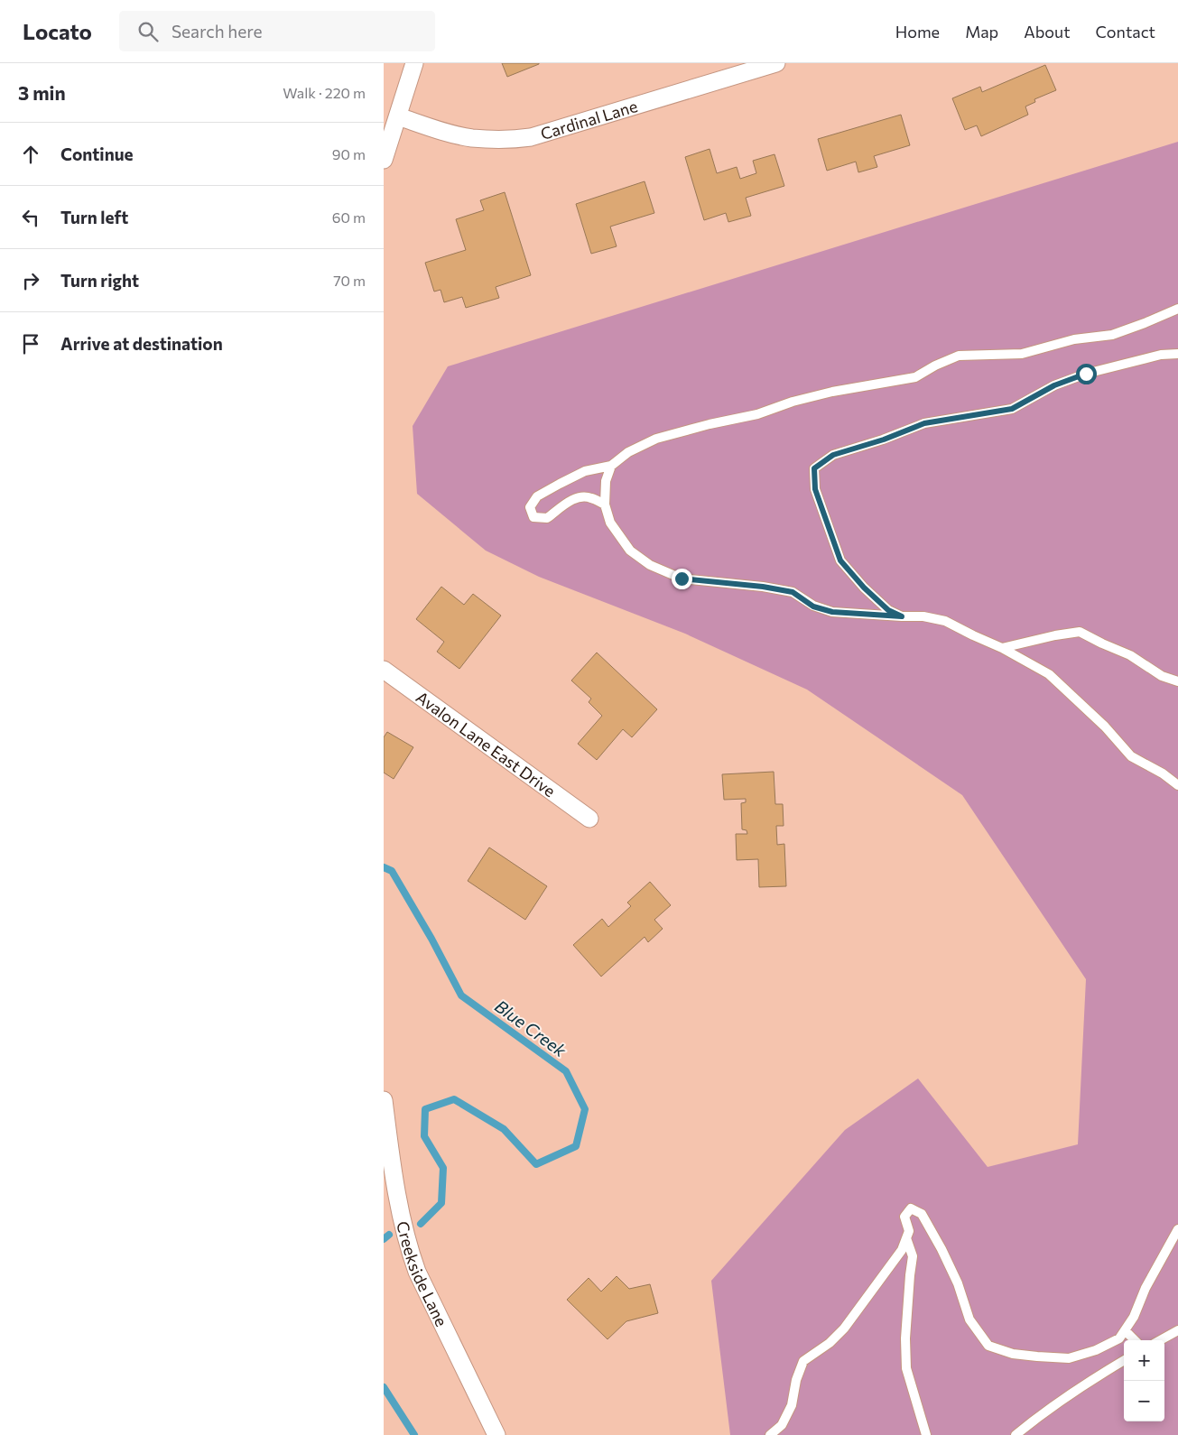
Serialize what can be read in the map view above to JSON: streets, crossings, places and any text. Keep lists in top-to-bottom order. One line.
{"streets":{"street":["Cardinal Lane","Avalon Lane East Drive","Creekside Lane"]},"water":["Blue Creek"],"page":{"header":"Locato","search":"Search here","nav":["Home","Map","About","Contact"],"heading":["3 min","Walk · 220 m"],"list":[["Continue","90 m"],["Turn left","60 m"],["Turn right","70 m"],"Arrive at destination"],"map_buttons":["+","−"]}}
